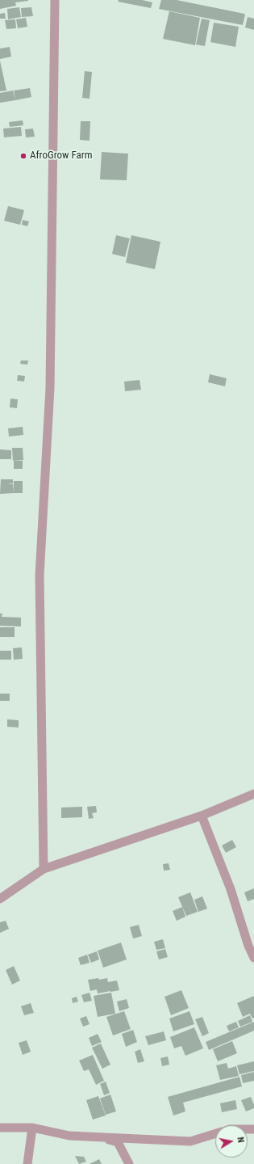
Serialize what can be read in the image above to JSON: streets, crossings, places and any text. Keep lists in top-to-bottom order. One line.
{"places":["AfroGrow Farm"],"north":"right"}
